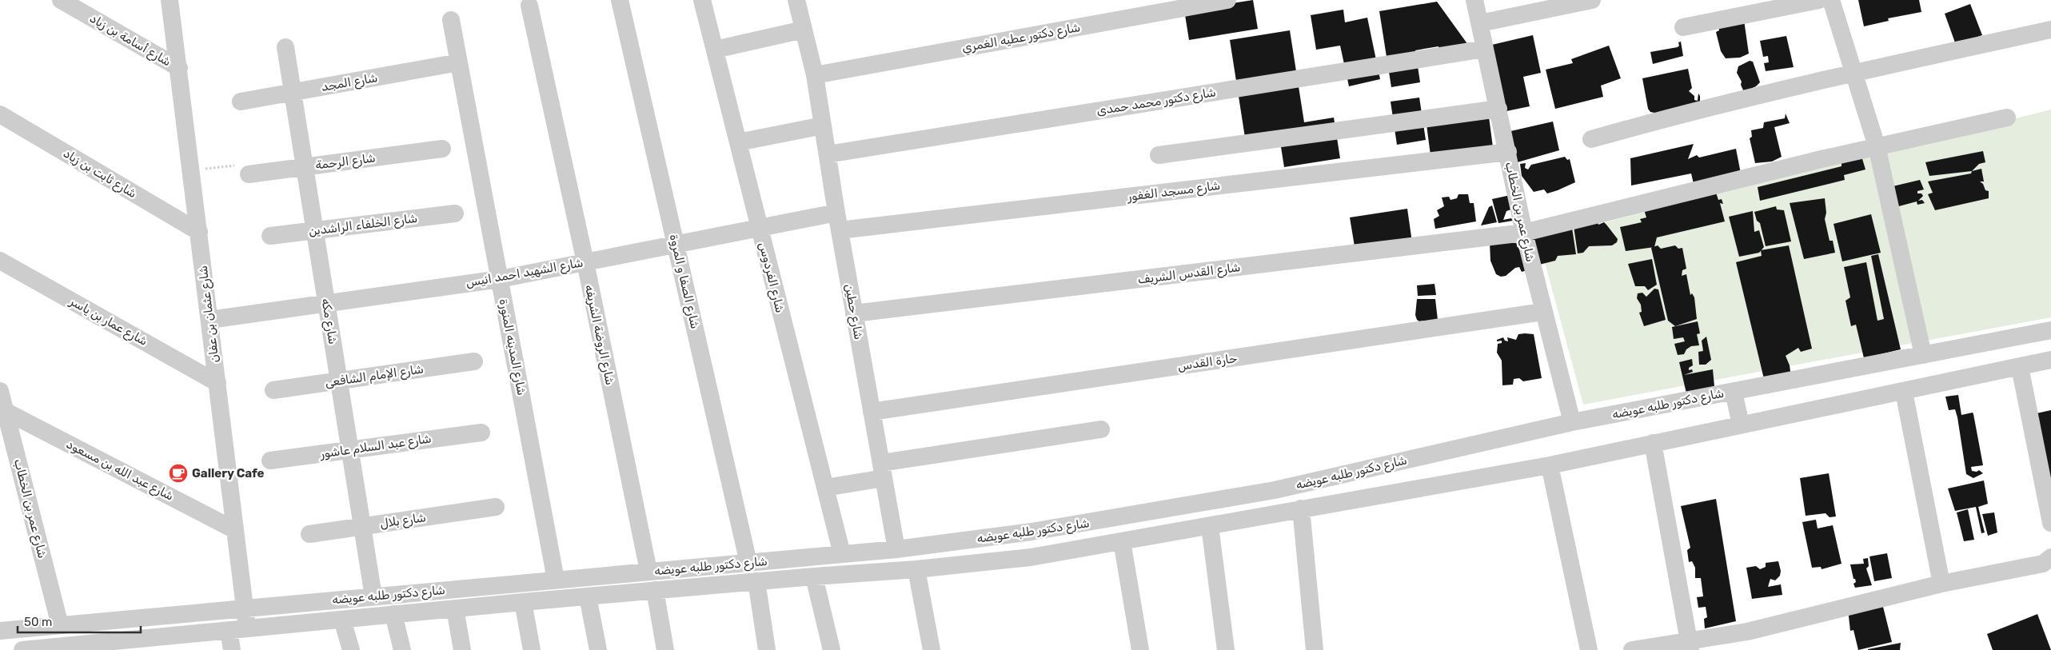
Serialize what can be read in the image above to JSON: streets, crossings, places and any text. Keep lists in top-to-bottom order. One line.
{"streets":{"street":["شارع دكتور عطيه الغمري","شارع أسامة بن زياد","شارع المجد","شارع دكتور محمد حمدى","شارع الرحمة","شارع ثابت بن زياد","شارع مسجد الغفور","شارع عمر بن الخطاب","شارع الخلفاء الراشدين","شارع الشهيد احمد انيس","شارع القدس الشريف","شارع الفردوس","شارع الصفا و المروة","شارع حطين","شارع عثمان بن عفان","شارع عمار بن ياسر","شارع مكه","شارع الروضة الشريفه","شارع المدينه المنورة","حارة القدس","شارع الإمام الشافعى","شارع دكتور طلبه عويضه","شارع عبد السلام عاشور","شارع عبد الله بن مسعود","شارع بلال"]},"crossings":[["شارع دكتور عطيه الغمري","شارع حطين"],["شارع أسامة بن زياد","شارع عثمان بن عفان"],["شارع المجد","شارع مكه"],["شارع المجد","شارع المدينه المنورة"],["شارع دكتور محمد حمدى","شارع عمر بن الخطاب"],["شارع دكتور محمد حمدى","شارع حطين"],["شارع الرحمة","شارع مكه"],["شارع ثابت بن زياد","شارع عثمان بن عفان"],["شارع مسجد الغفور","شارع عمر بن الخطاب"],["شارع مسجد الغفور","شارع حطين"],["شارع عمر بن الخطاب","شارع القدس الشريف"],["شارع عمر بن الخطاب","حارة القدس"],["شارع عمر بن الخطاب","شارع دكتور طلبه عويضه"],["شارع عمر بن الخطاب","شارع عبد الله بن مسعود"],["شارع الخلفاء الراشدين","شارع مكه"],["شارع الشهيد احمد انيس","شارع الفردوس"],["شارع الشهيد احمد انيس","شارع الصفا و المروة"],["شارع الشهيد احمد انيس","شارع حطين"],["شارع الشهيد احمد انيس","شارع عثمان بن عفان"],["شارع الشهيد احمد انيس","شارع مكه"],["شارع الشهيد احمد انيس","شارع الروضة الشريفه"],["شارع الشهيد احمد انيس","شارع المدينه المنورة"],["شارع القدس الشريف","شارع حطين"],["شارع الفردوس","شارع دكتور طلبه عويضه"],["شارع الصفا و المروة","شارع دكتور طلبه عويضه"],["شارع حطين","حارة القدس"],["شارع حطين","شارع دكتور طلبه عويضه"],["شارع عثمان بن عفان","شارع عمار بن ياسر"],["شارع عثمان بن عفان","شارع دكتور طلبه عويضه"],["شارع عثمان بن عفان","شارع عبد الله بن مسعود"],["شارع مكه","شارع الإمام الشافعى"],["شارع مكه","شارع دكتور طلبه عويضه"],["شارع مكه","شارع عبد السلام عاشور"],["شارع مكه","شارع بلال"],["شارع الروضة الشريفه","شارع دكتور طلبه عويضه"],["شارع المدينه المنورة","شارع دكتور طلبه عويضه"]],"places":{"cafe":["Gallery Cafe"]},"scale_bar":"50 m"}
